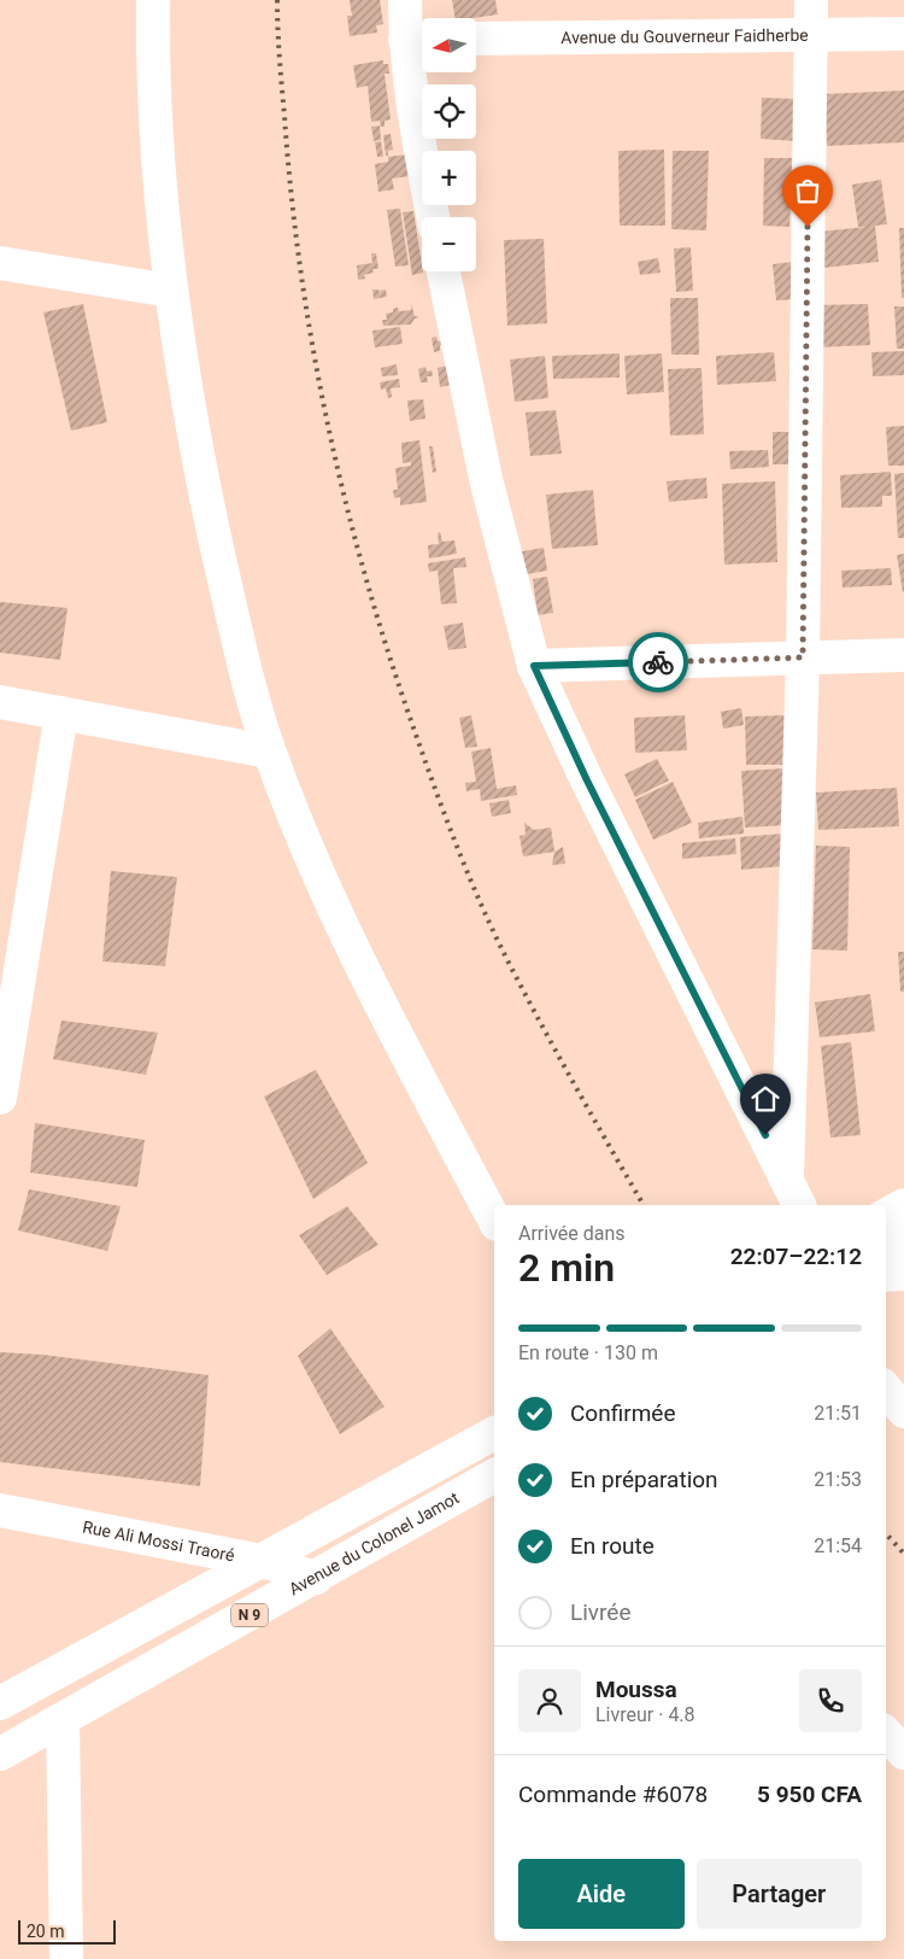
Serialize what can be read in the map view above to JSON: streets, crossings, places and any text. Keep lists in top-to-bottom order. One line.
{"streets":{"street":["Avenue du Gouverneur Faidherbe","Rue Ali Mossi Traoré","Avenue du Colonel Jamot","N 9"]},"crossings":[["Rue Ali Mossi Traoré","Avenue du Colonel Jamot"],["Rue Ali Mossi Traoré","N 9"]],"scale_bar":"20 m","north":"left","page":{"map_buttons":["+","−"],"heading":["2 min","Arrivée dans","22:07–22:12"],"panel":["Moussa","Livreur · 4.8","Commande #6078","5 950 CFA"],"bar":"En route · 130 m","list":[["Confirmée","21:51"],["En préparation","21:53"],["En route","21:54"],"Livrée"],"buttons":["Aide","Partager"],"scale":"20 m"}}
